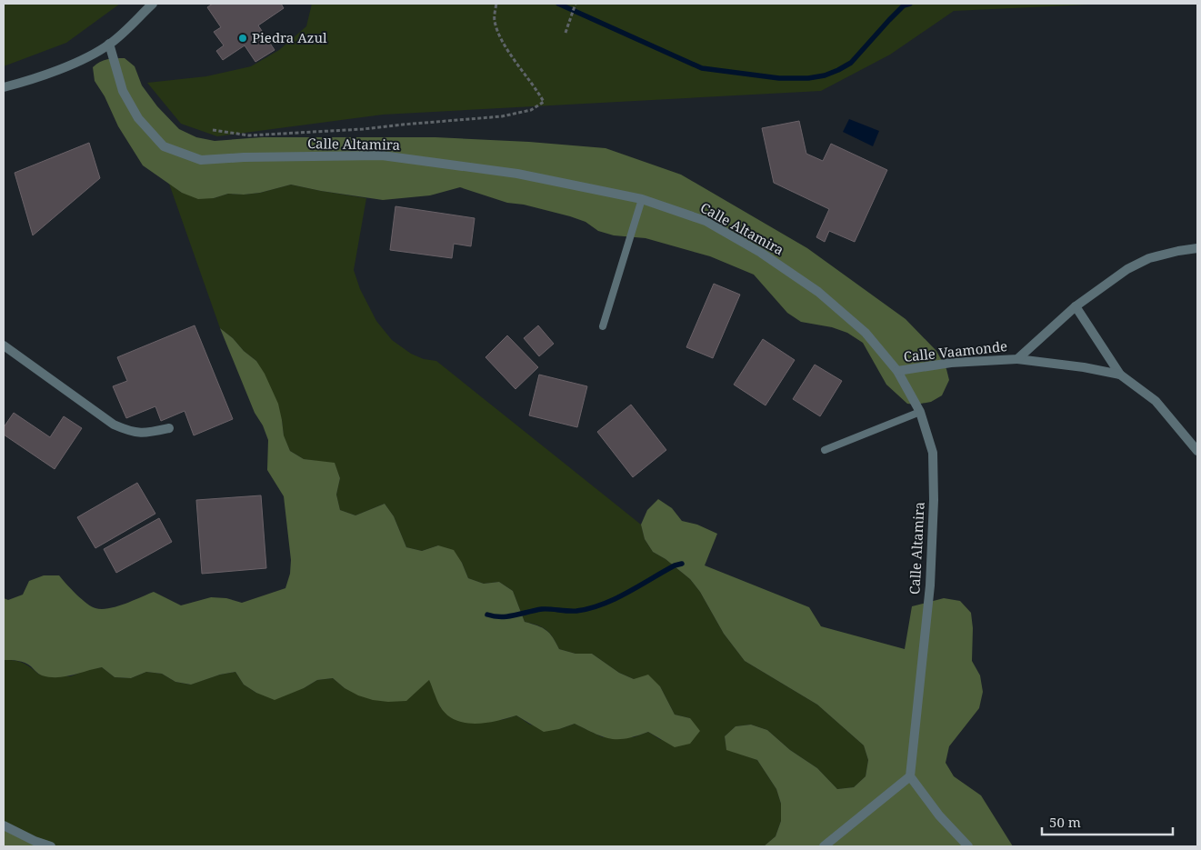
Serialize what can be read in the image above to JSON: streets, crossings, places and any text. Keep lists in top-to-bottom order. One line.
{"streets":{"street":["Calle Altamira","Calle Vaamonde"]},"crossings":[["Calle Altamira","Calle Vaamonde"]],"places":["Piedra Azul"],"scale_bar":"50 m"}
